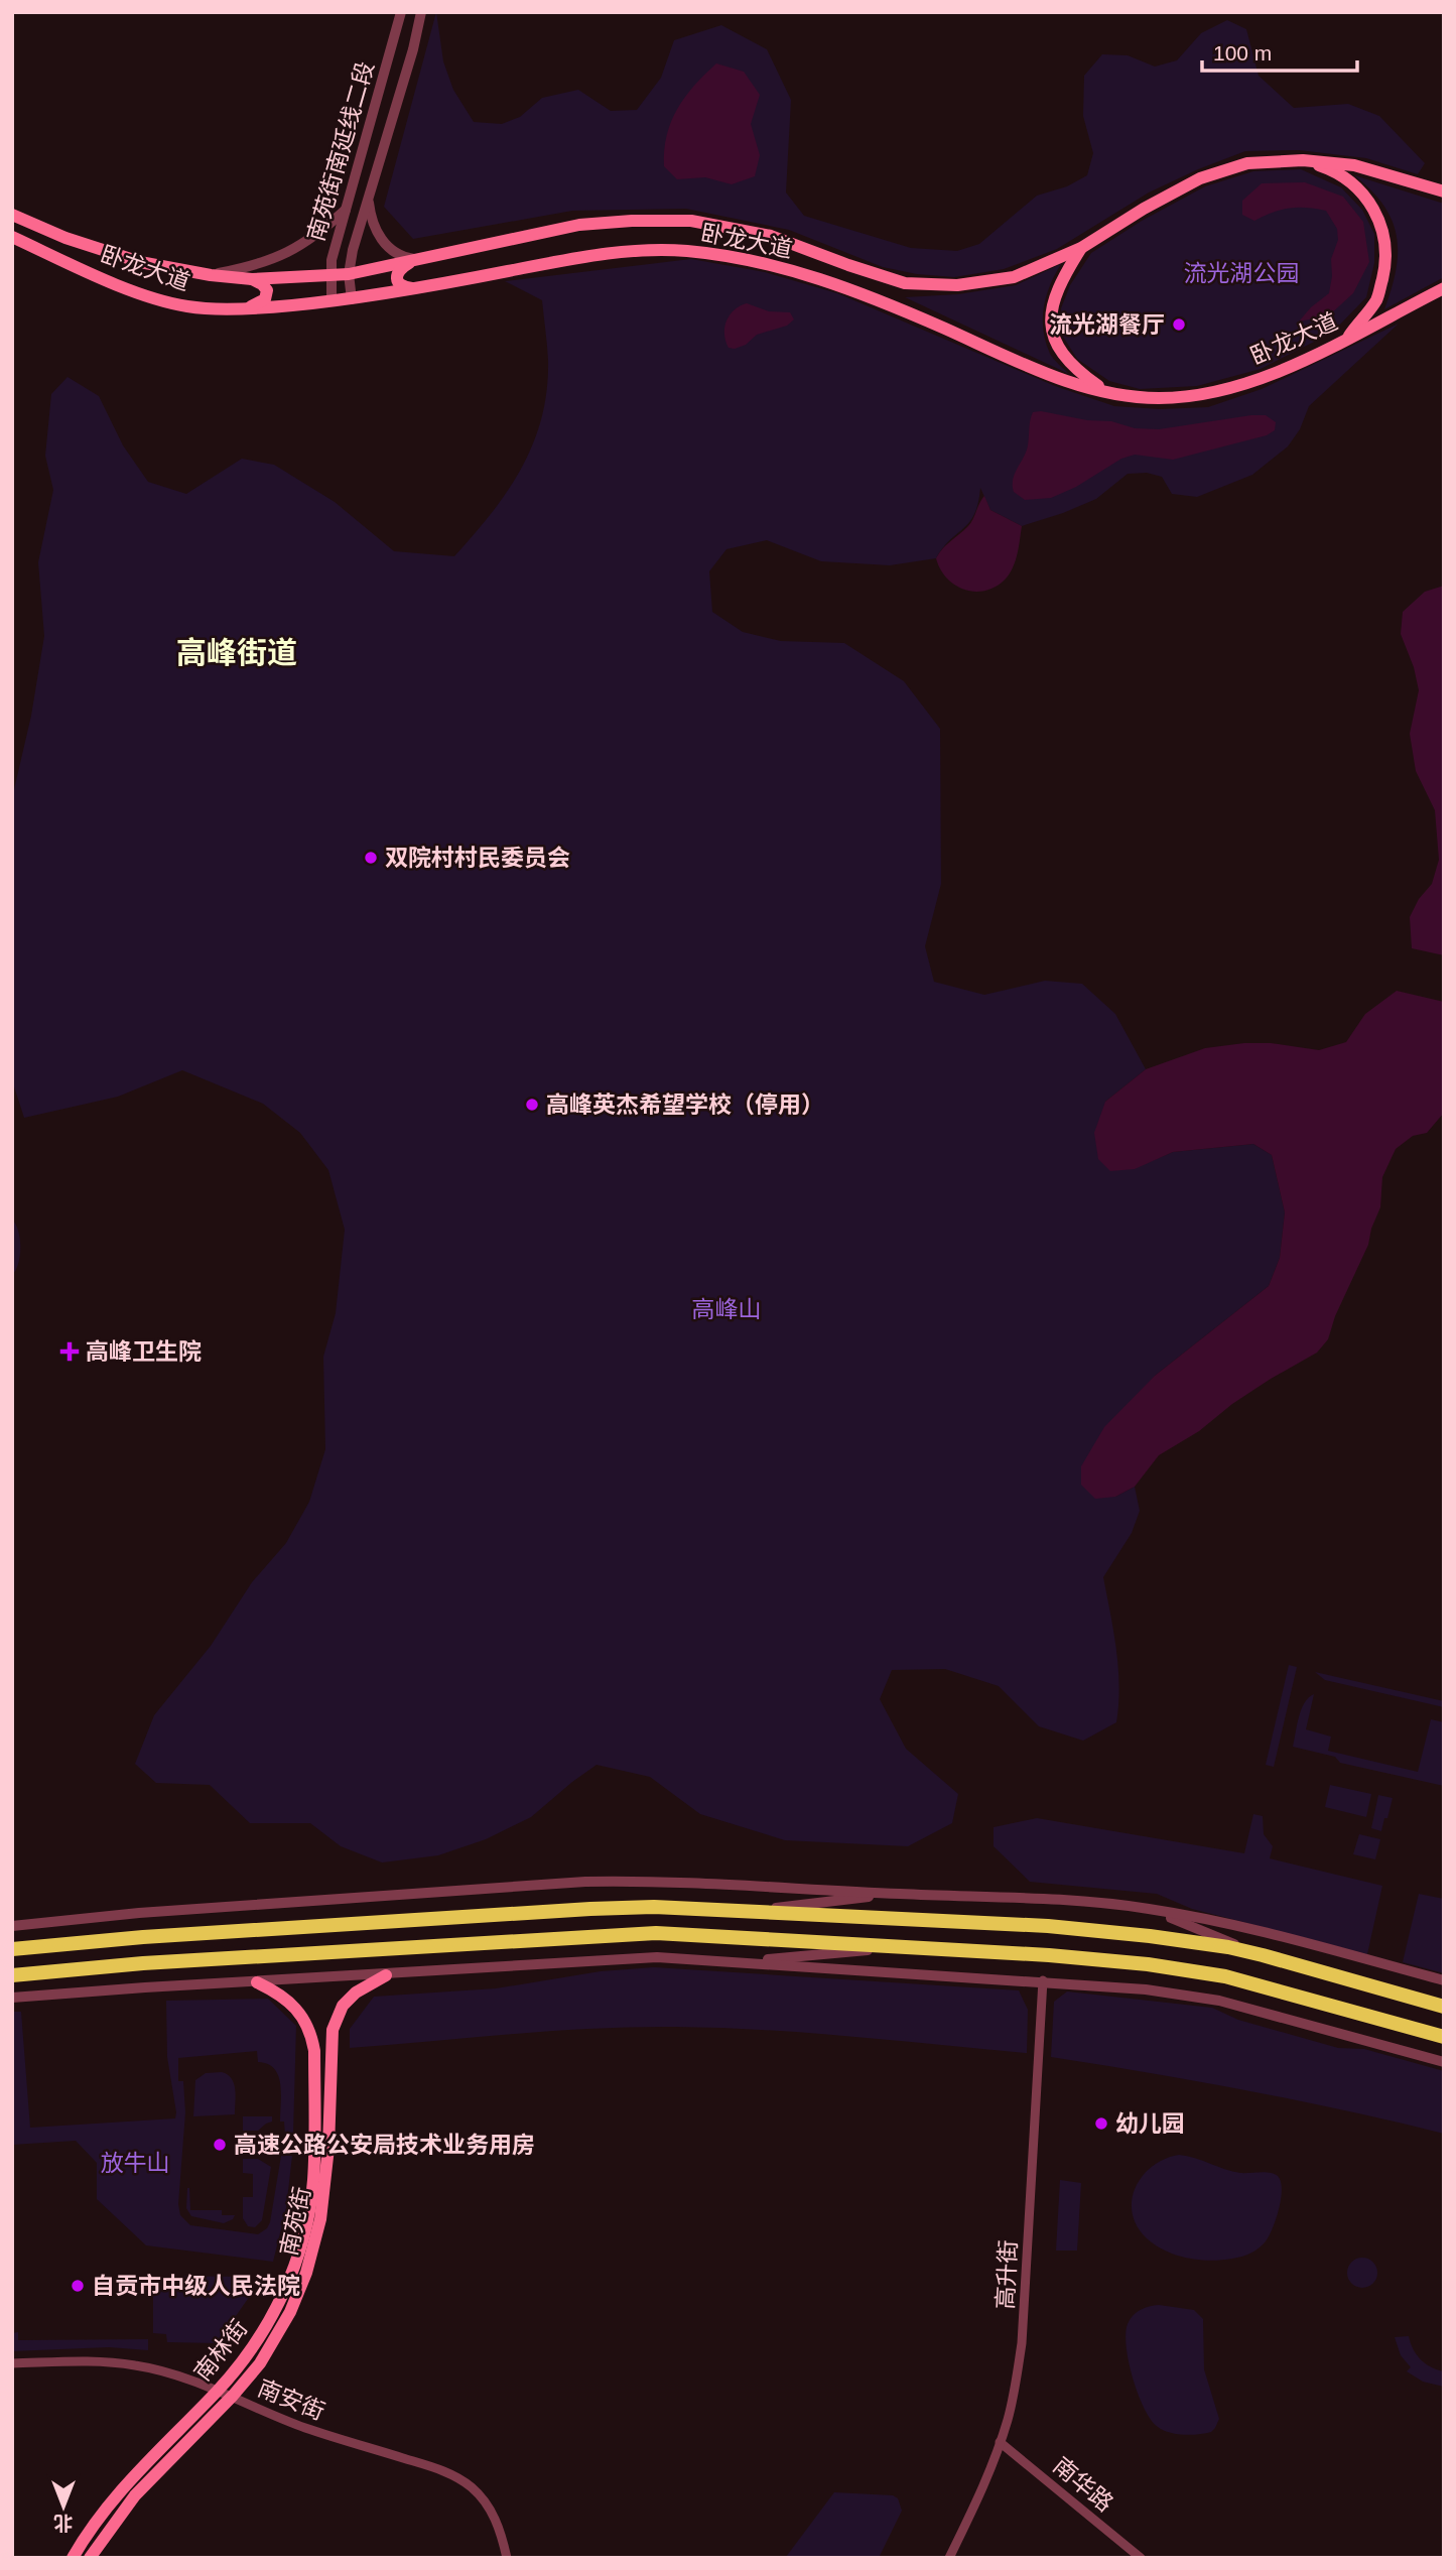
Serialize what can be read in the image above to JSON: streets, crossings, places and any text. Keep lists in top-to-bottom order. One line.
{"streets":{"main road":["卧龙大道","南苑街","南林街"],"street":["南苑街南延线二段","高升街","南安街","南华路"]},"crossings":[["南苑街南延线二段","卧龙大道"],["南苑街","南林街"],["南苑街","南安街"],["高升街","南华路"],["南林街","南安街"]],"districts":["高峰街道"],"parks":["流光湖公园","高峰山","放牛山"],"places":{"other":["流光湖餐厅","双院村村民委员会","高峰英杰希望学校（停用）","幼儿园","高速公路公安局技术业务用房","自贡市中级人民法院"],"health":["高峰卫生院"]},"scale_bar":"100 m","north":"bottom"}
